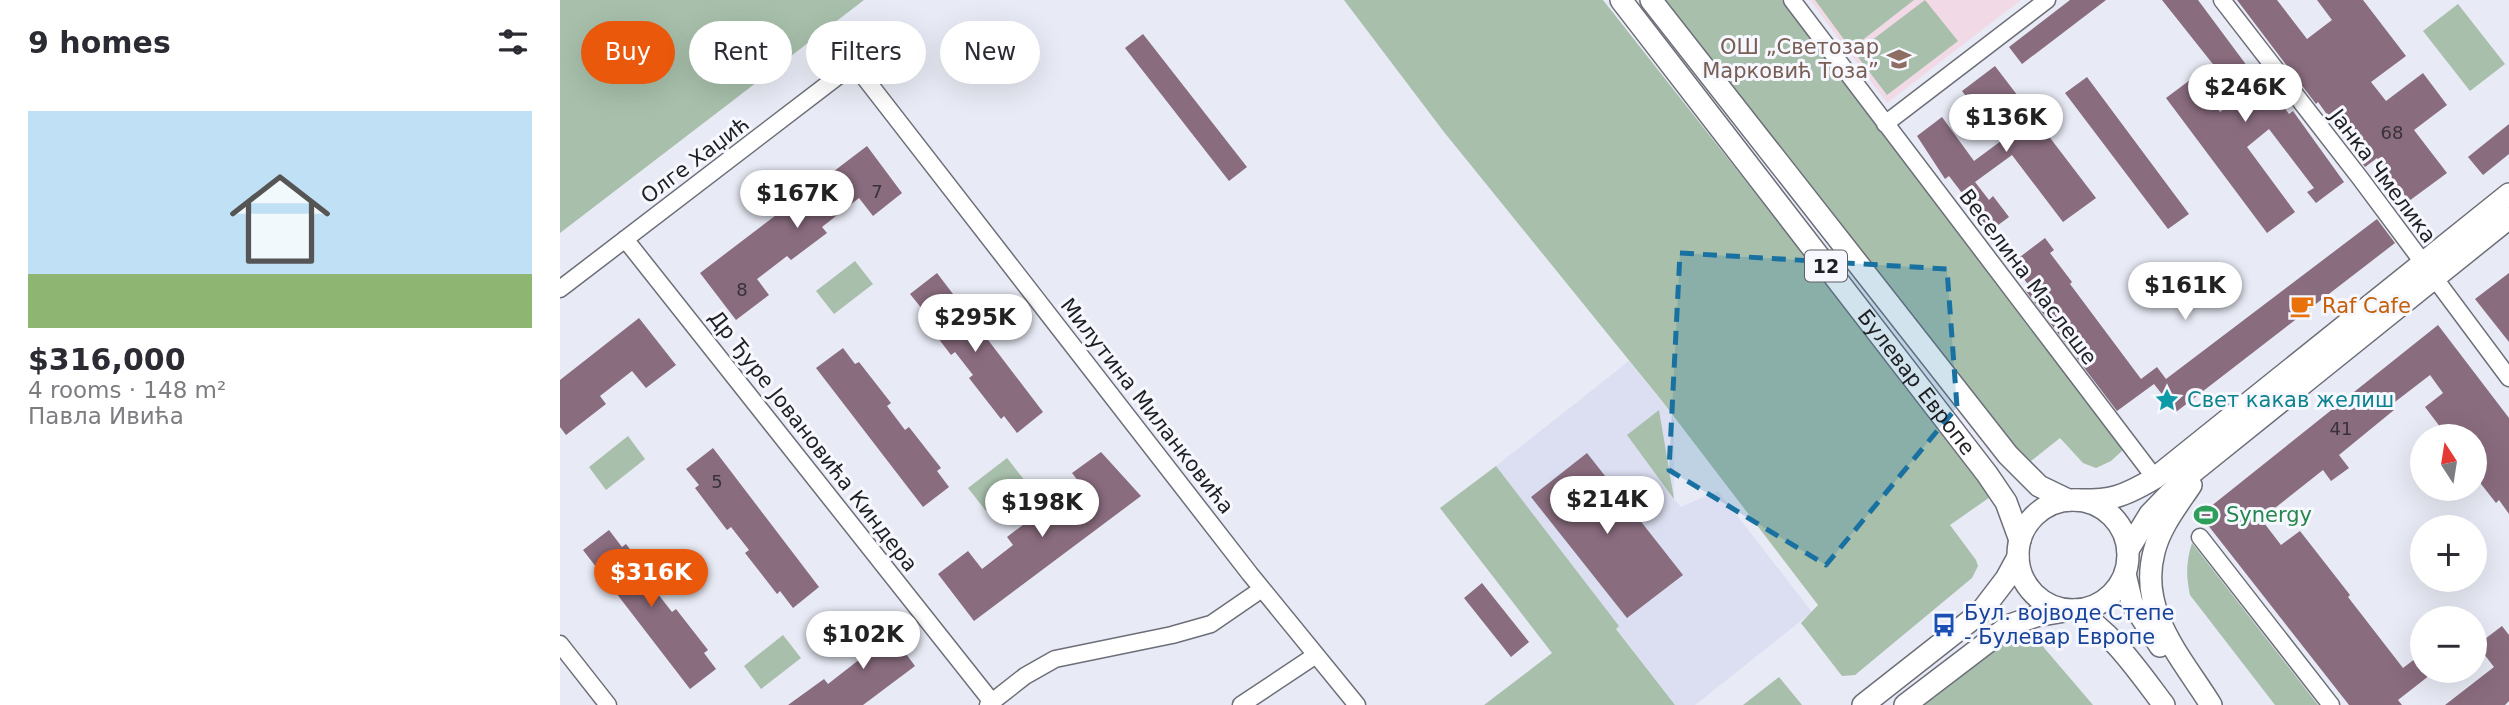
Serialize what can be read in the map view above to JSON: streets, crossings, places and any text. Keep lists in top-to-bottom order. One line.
{"streets":{"main road":["12","Булевар Европе"],"street":["Олге Хаџић","Јанка Чмелика","Веселина Маслеше","Милутина Миланковића","Др Ђуре Јовановића Киндера"]},"crossings":[["Олге Хаџић","Др Ђуре Јовановића Киндера"],["12","Булевар Европе"]],"places":{"school or university":["ОШ „Светозар Марковић Тоза”"],"cafe":["Raf Cafe"],"place":["Свет какав желиш"],"sports":["Synergy"],"bus stop":["Бул. војводе Степе - Булевар Европе"]},"house_numbers":["68","7","8","41","5"],"north":"top","page":{"heading":"9 homes","chip":["Buy","Rent","Filters","New"],"price":["$246K","$136K","$167K","$161K","$295K","$214K","$198K","$316K","$102K"],"list":[{"name":"$316,000","note":"4 rooms · 148 m² · Павла Ивића"}],"map_buttons":["+","−"]}}
